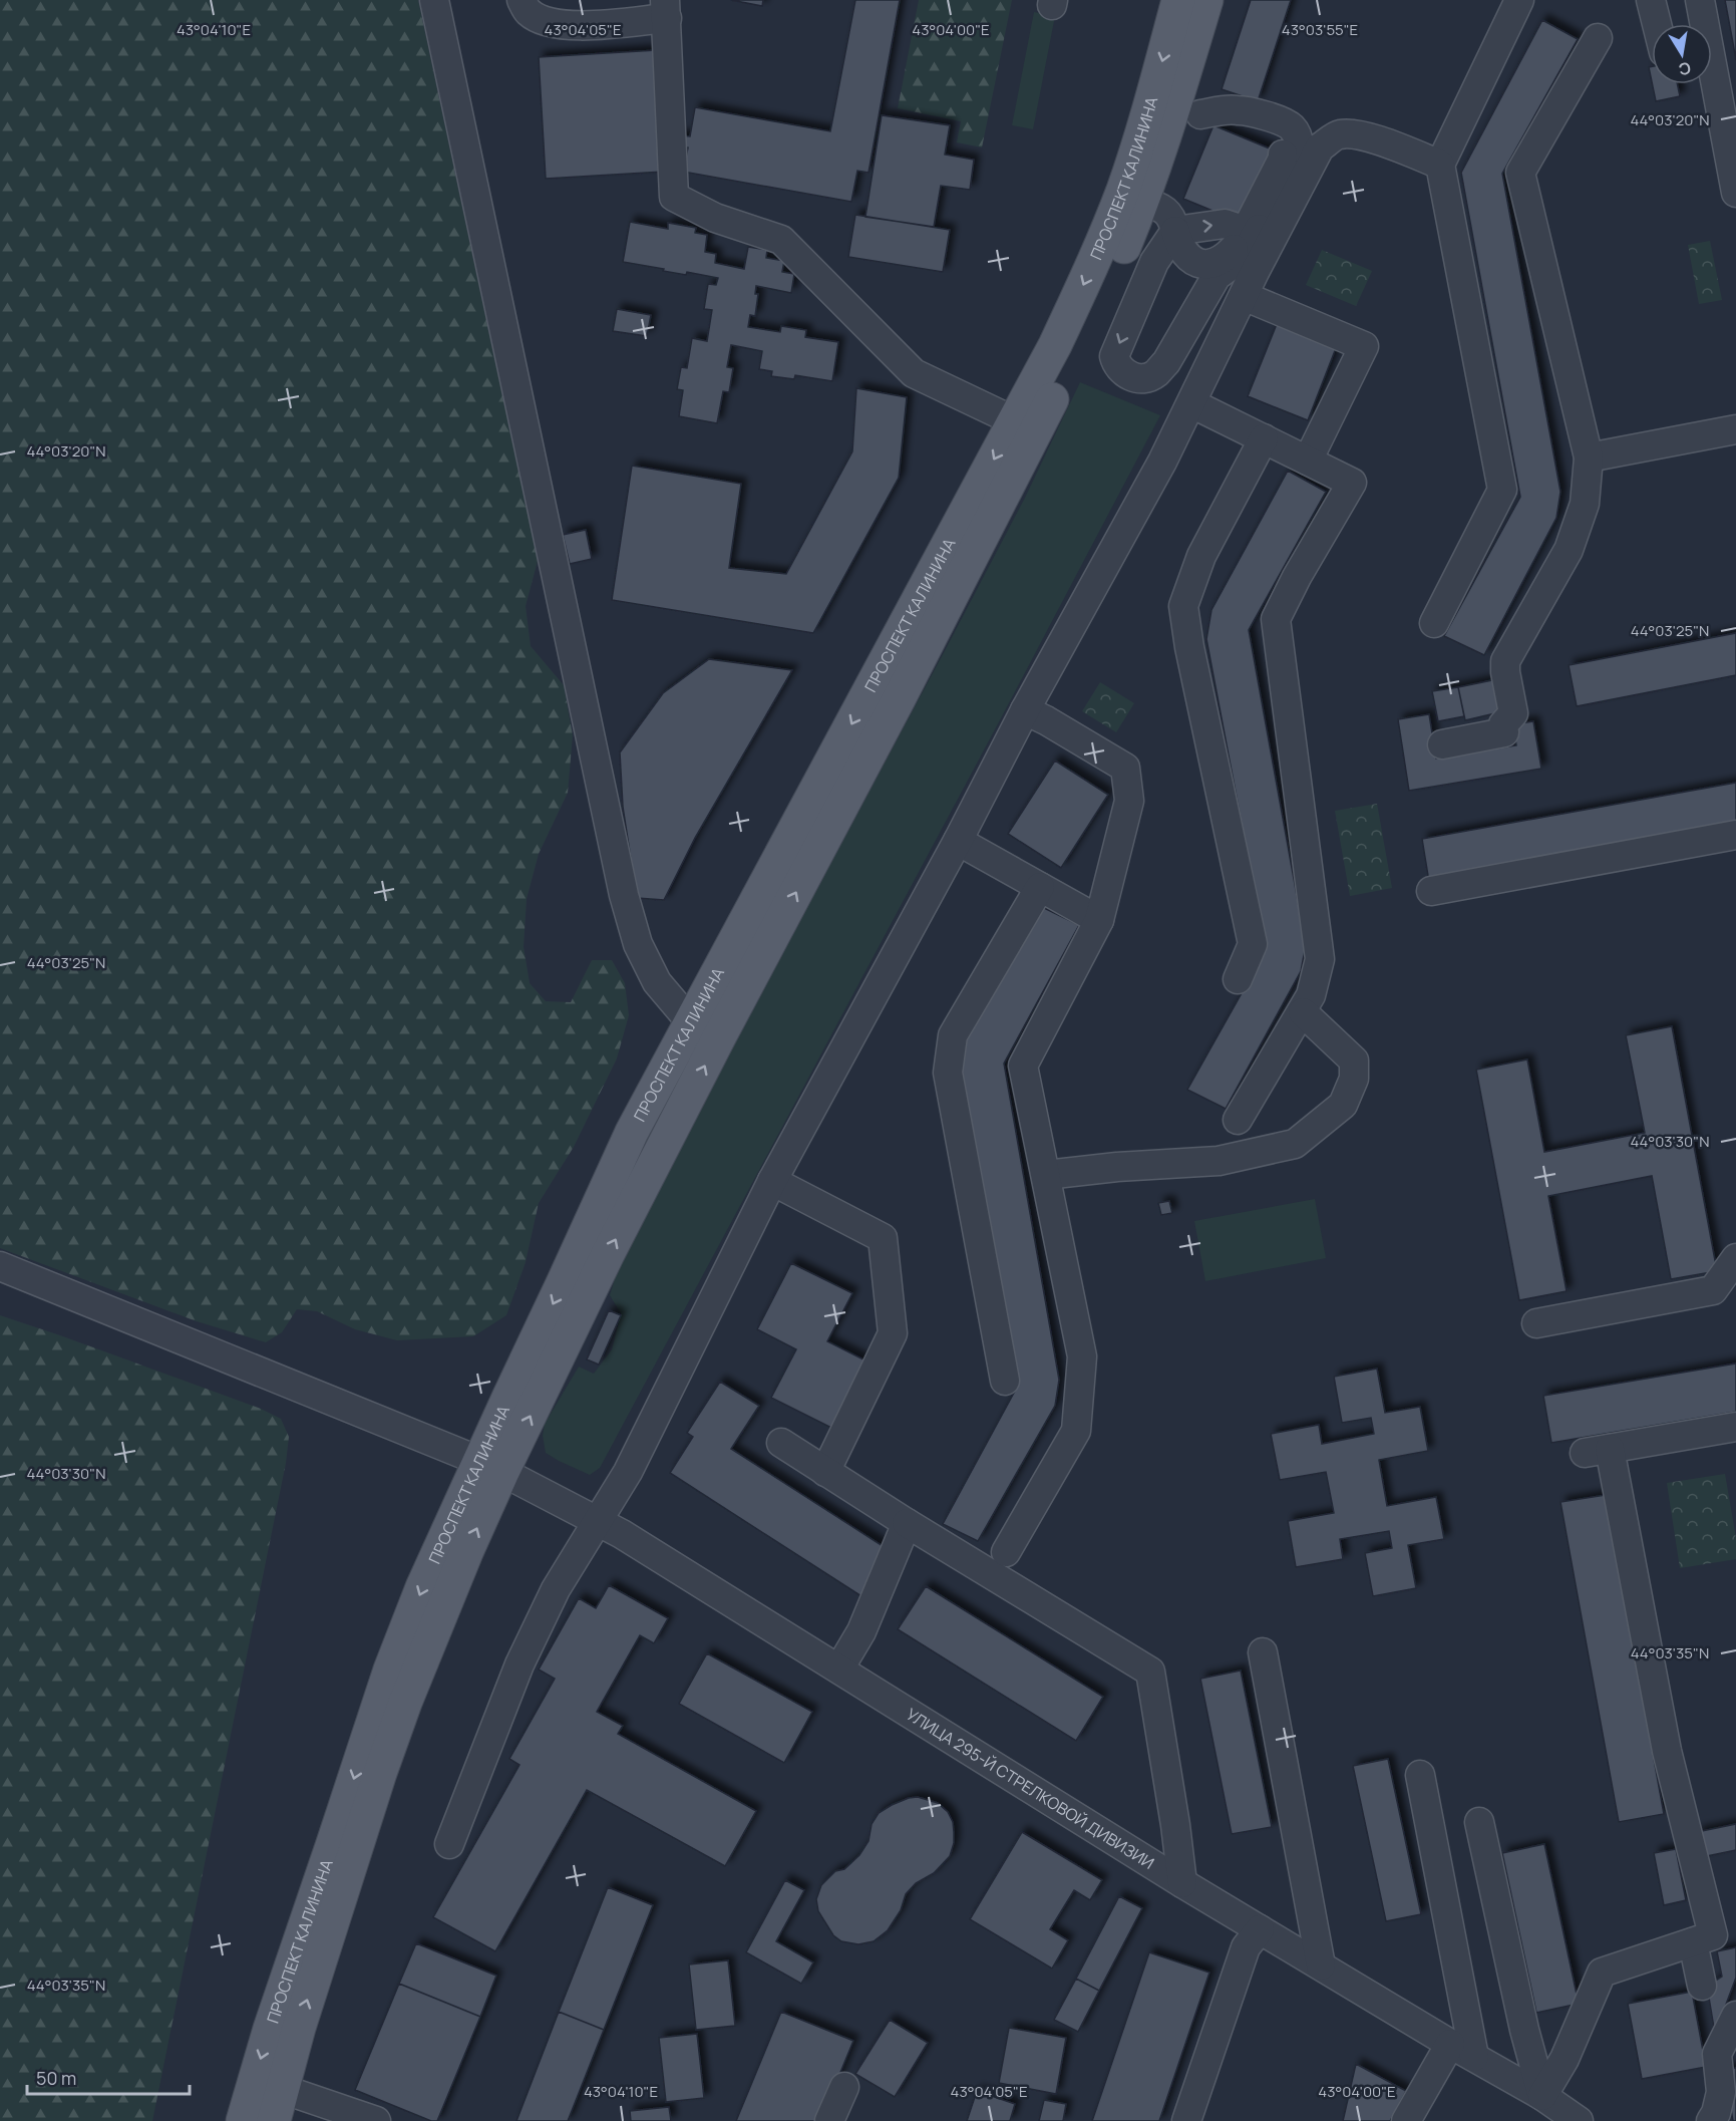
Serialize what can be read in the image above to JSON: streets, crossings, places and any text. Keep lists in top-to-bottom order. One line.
{"streets":{"main road":["ПРОСПЕКТ КАЛИНИНА"],"street":["УЛИЦА 295-Й СТРЕЛКОВОЙ ДИВИЗИИ"]},"crossings":[["ПРОСПЕКТ КАЛИНИНА","УЛИЦА 295-Й СТРЕЛКОВОЙ ДИВИЗИИ"]],"scale_bar":"50 m","north":"bottom","coordinates":["43°04'10\"E","43°04'05\"E","43°04'00\"E","43°03'55\"E","44°03'20\"N","44°03'25\"N","44°03'30\"N","44°03'35\"N"]}
